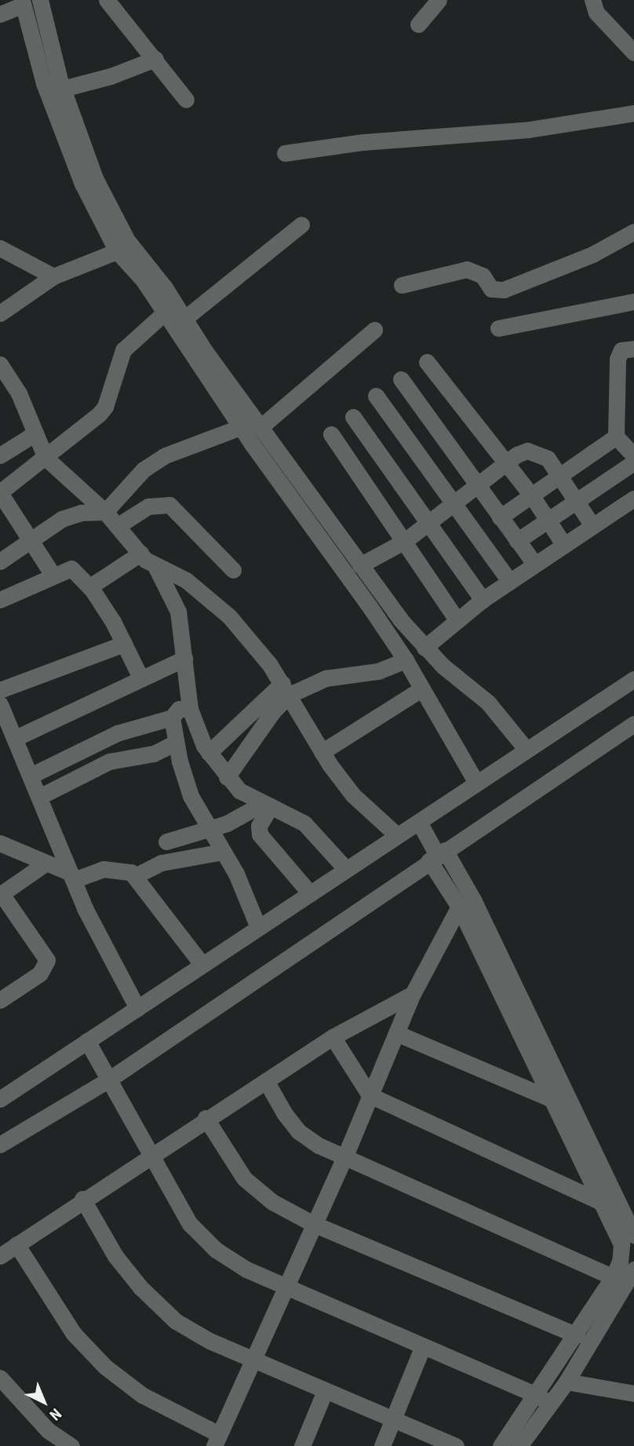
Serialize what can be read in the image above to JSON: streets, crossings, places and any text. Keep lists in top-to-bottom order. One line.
{"north":"bottom right"}
